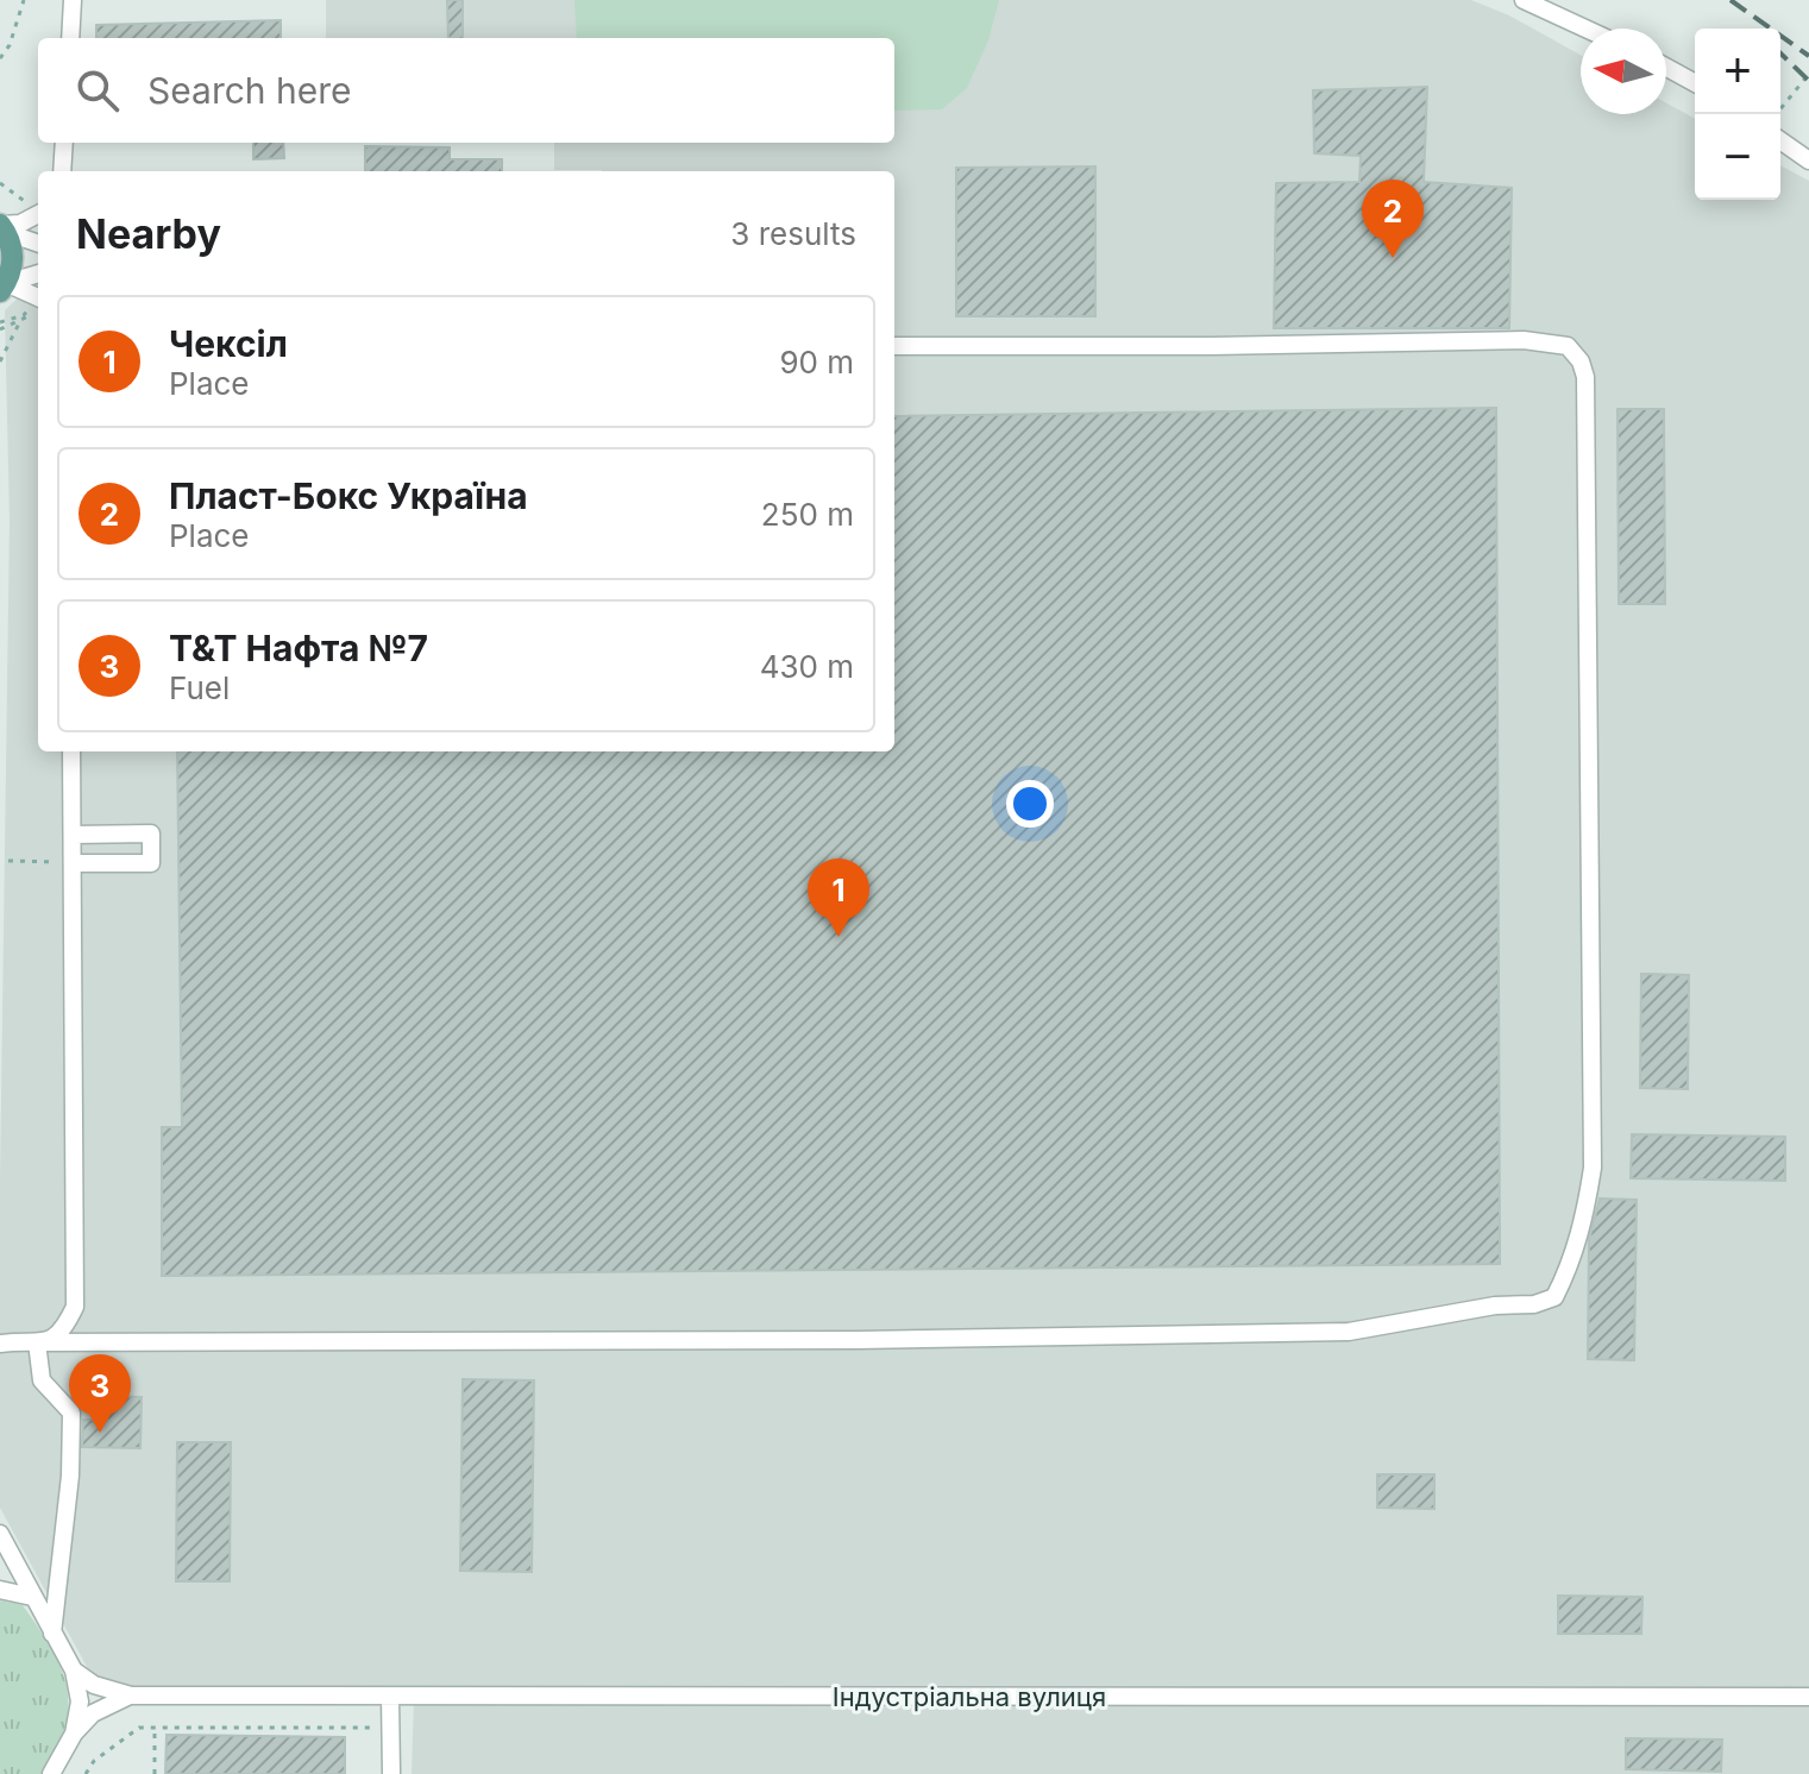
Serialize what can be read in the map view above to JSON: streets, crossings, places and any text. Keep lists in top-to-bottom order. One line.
{"streets":{"street":["Індустріальна вулиця"]},"north":"left","page":{"map_buttons":["+","−"],"search":"Search here","heading":["Nearby","3 results"],"pins":["2","1","3"],"list":[{"mark":"1","name":"Чексіл","note":"Place","value":"90 m"},{"mark":"2","name":"Пласт-Бокс Україна","note":"Place","value":"250 m"},{"mark":"3","name":"Т&Т Нафта №7","note":"Fuel","value":"430 m"}]}}
